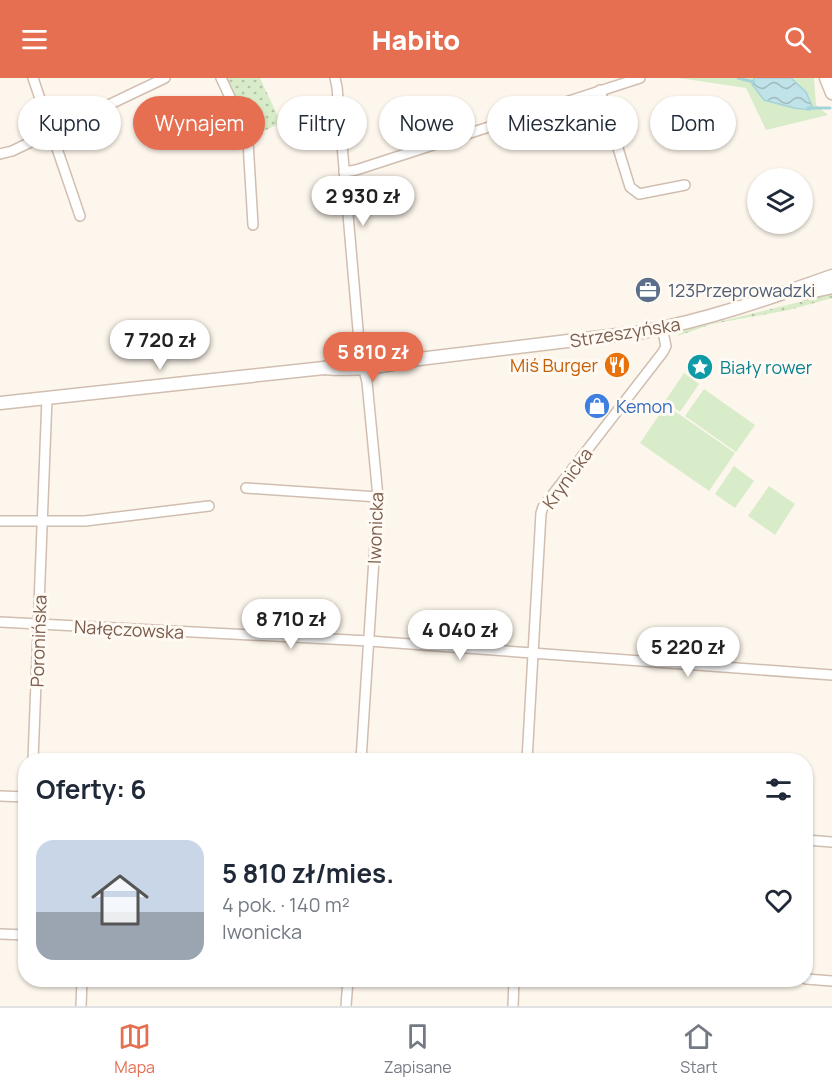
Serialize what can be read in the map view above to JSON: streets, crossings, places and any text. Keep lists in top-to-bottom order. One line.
{"streets":{"street":["Strzeszyńska","Krynicka","Iwonicka","Nałęczowska","Poronińska"]},"crossings":[["Strzeszyńska","Krynicka"],["Strzeszyńska","Iwonicka"],["Strzeszyńska","Poronińska"],["Krynicka","Nałęczowska"],["Iwonicka","Nałęczowska"],["Nałęczowska","Poronińska"]],"places":{"office":["123Przeprowadzki"],"restaurant":["Miś Burger"],"place":["Biały rower"],"shop":["Kemon"]},"page":{"header":"Habito","chip":["Kupno","Wynajem","Filtry","Nowe","Mieszkanie","Dom"],"price":["2 930 zł","7 720 zł","5 810 zł","8 710 zł","4 040 zł","5 220 zł"],"heading":"Oferty: 6","list":[{"name":"5 810 zł/mies.","note":"4 pok. · 140 m² · Iwonicka"}],"tabs":["Mapa","Zapisane","Start"]}}
